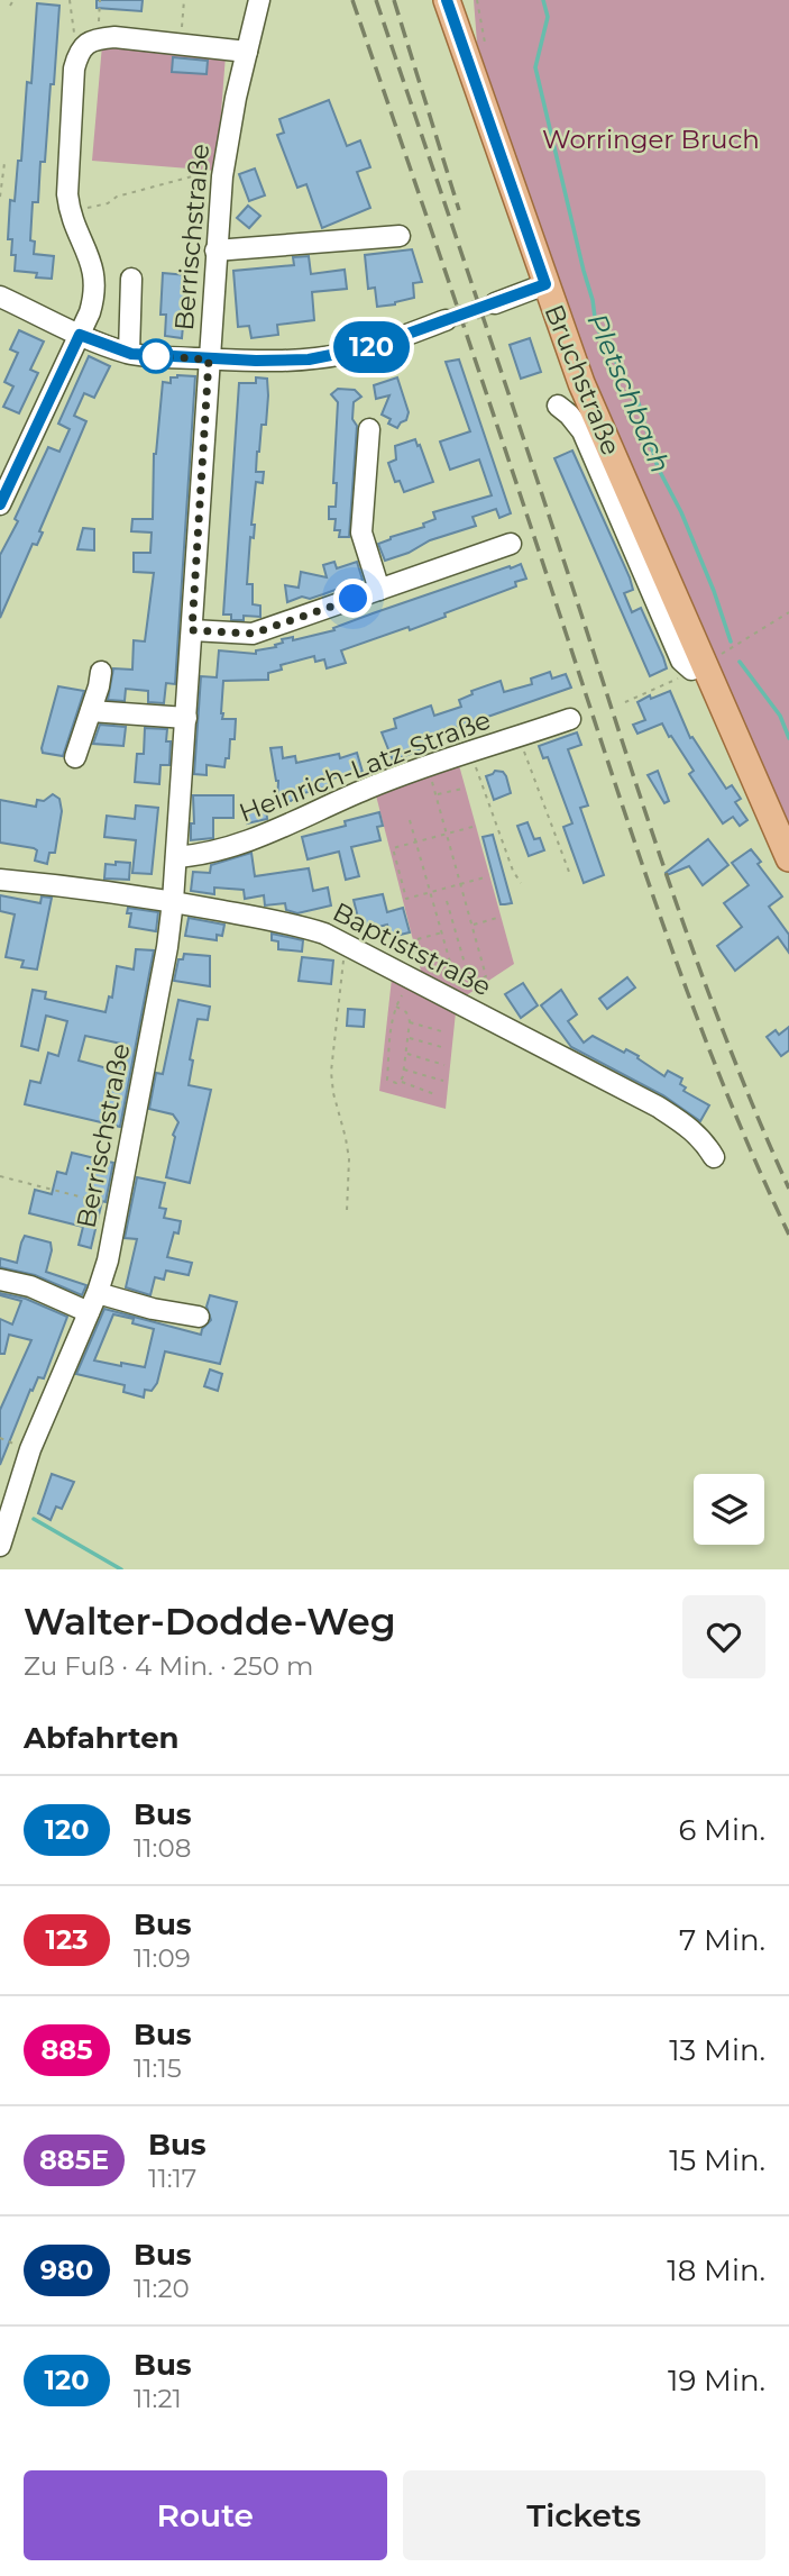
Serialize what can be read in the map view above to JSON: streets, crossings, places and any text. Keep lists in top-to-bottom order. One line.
{"streets":{"main road":["Bruchstraße"],"street":["Berrischstraße","Heinrich-Latz-Straße","Baptiststraße"]},"crossings":[["Berrischstraße","Heinrich-Latz-Straße"],["Berrischstraße","Baptiststraße"]],"water":["Pletschbach"],"parks":["Worringer Bruch"],"lines":["bus line 120"],"page":{"on_map":"120","heading":[["Walter-Dodde-Weg","Zu Fuß · 4 Min. · 250 m"],"Abfahrten"],"list":[{"mark":"120","name":"Bus","note":"11:08","value":"6 Min."},{"mark":"123","name":"Bus","note":"11:09","value":"7 Min."},{"mark":"885","name":"Bus","note":"11:15","value":"13 Min."},{"mark":"885E","name":"Bus","note":"11:17","value":"15 Min."},{"mark":"980","name":"Bus","note":"11:20","value":"18 Min."},{"mark":"120","name":"Bus","note":"11:21","value":"19 Min."}],"buttons":["Route","Tickets"]}}
